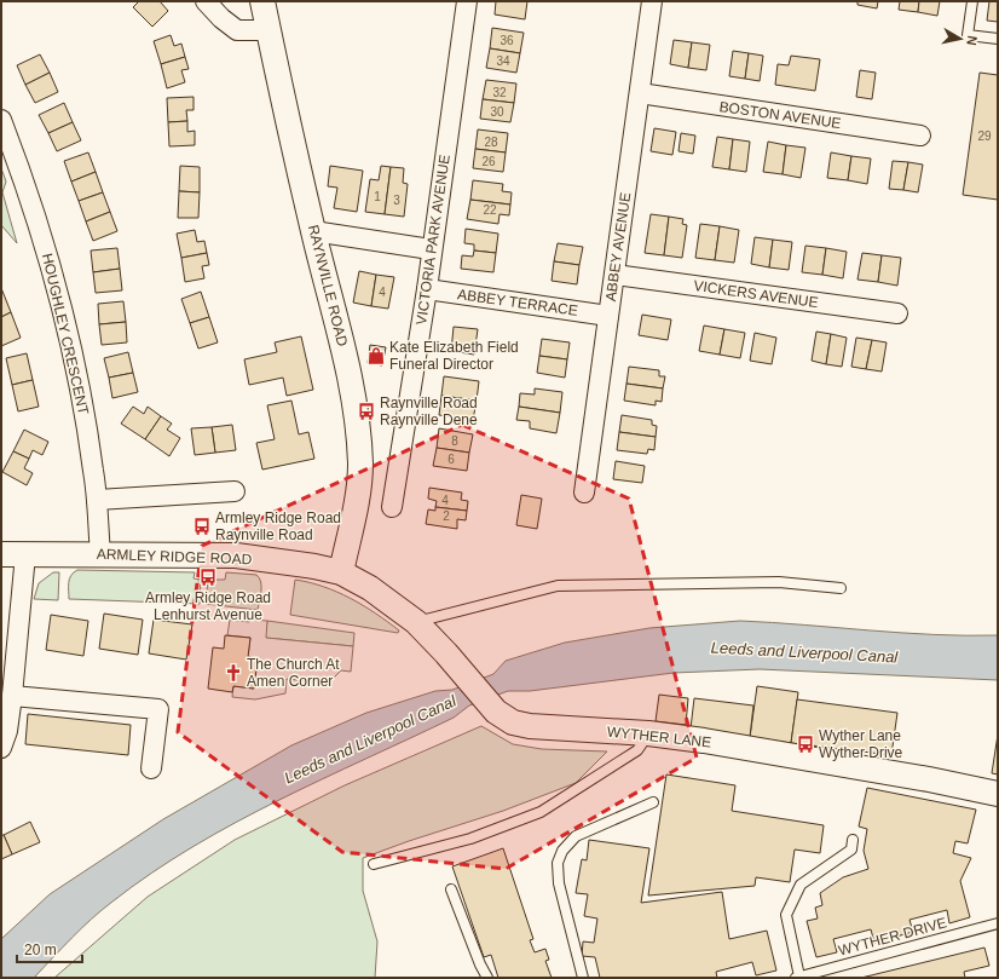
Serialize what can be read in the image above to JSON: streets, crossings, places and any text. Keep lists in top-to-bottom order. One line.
{"streets":{"street":["BOSTON AVENUE","VICTORIA PARK AVENUE","ABBEY AVENUE","RAYNVILLE ROAD","VICKERS AVENUE","ABBEY TERRACE","HOUGHLEY CRESCENT","ARMLEY RIDGE ROAD","WYTHER LANE"],"lane":["WYTHER DRIVE"]},"crossings":[["BOSTON AVENUE","ABBEY AVENUE"],["VICTORIA PARK AVENUE","ABBEY TERRACE"],["ABBEY AVENUE","VICKERS AVENUE"],["ABBEY AVENUE","ABBEY TERRACE"],["RAYNVILLE ROAD","ARMLEY RIDGE ROAD"],["HOUGHLEY CRESCENT","ARMLEY RIDGE ROAD"],["ARMLEY RIDGE ROAD","WYTHER LANE"]],"water":["Leeds and Liverpool Canal"],"places":{"shop":["Kate Elizabeth Field Funeral Director"],"bus stop":["Raynville Road Raynville Dene","Armley Ridge Road Raynville Road","Armley Ridge Road Lenhurst Avenue","Wyther Lane Wyther Drive"],"church":["The Church At Amen Corner"]},"house_numbers":["36","34","32","30","29","28","26","1","3","22","4","8","6","4","2"],"scale_bar":"20 m","north":"right"}
